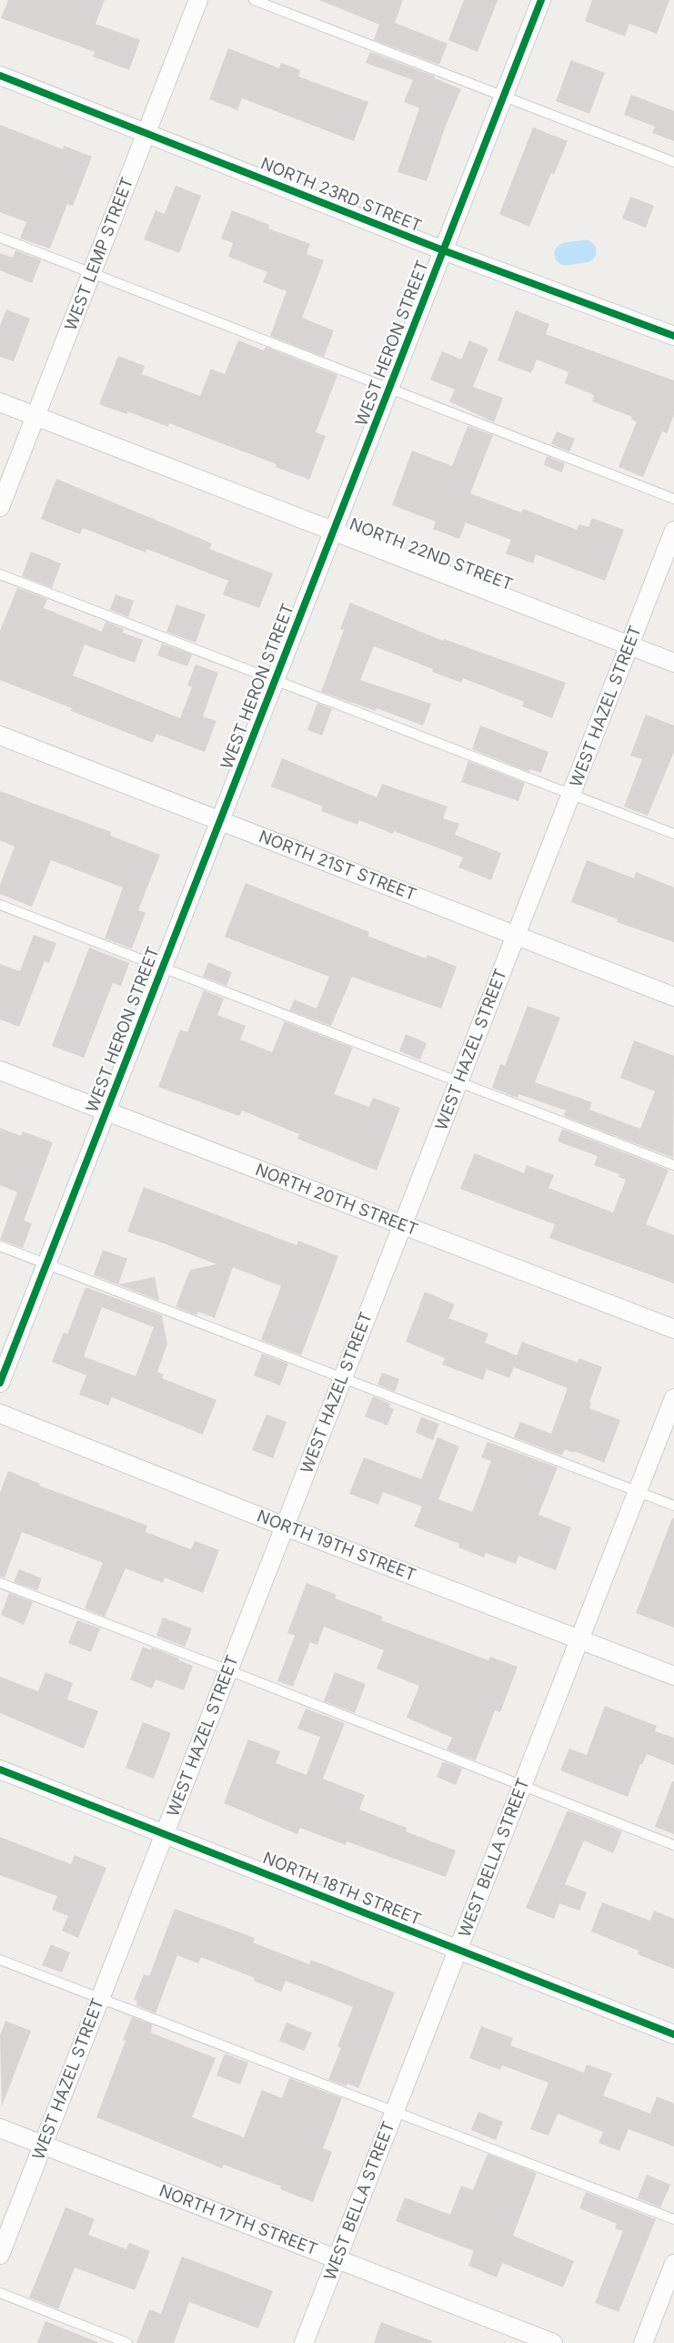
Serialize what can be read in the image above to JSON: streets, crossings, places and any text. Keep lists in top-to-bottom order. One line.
{"streets":{"street":["NORTH 23RD STREET","WEST LEMP STREET","WEST HERON STREET","NORTH 22ND STREET","WEST HAZEL STREET","NORTH 21ST STREET","NORTH 20TH STREET","NORTH 19TH STREET","WEST BELLA STREET","NORTH 18TH STREET","NORTH 17TH STREET"]},"crossings":[["NORTH 23RD STREET","WEST LEMP STREET"],["NORTH 23RD STREET","WEST HERON STREET"],["WEST LEMP STREET","NORTH 22ND STREET"],["WEST HERON STREET","NORTH 22ND STREET"],["WEST HERON STREET","NORTH 21ST STREET"],["WEST HERON STREET","NORTH 20TH STREET"],["NORTH 22ND STREET","WEST HAZEL STREET"],["WEST HAZEL STREET","NORTH 21ST STREET"],["WEST HAZEL STREET","NORTH 20TH STREET"],["WEST HAZEL STREET","NORTH 19TH STREET"],["WEST HAZEL STREET","NORTH 18TH STREET"],["WEST HAZEL STREET","NORTH 17TH STREET"],["NORTH 19TH STREET","WEST BELLA STREET"],["WEST BELLA STREET","NORTH 18TH STREET"],["WEST BELLA STREET","NORTH 17TH STREET"]]}
